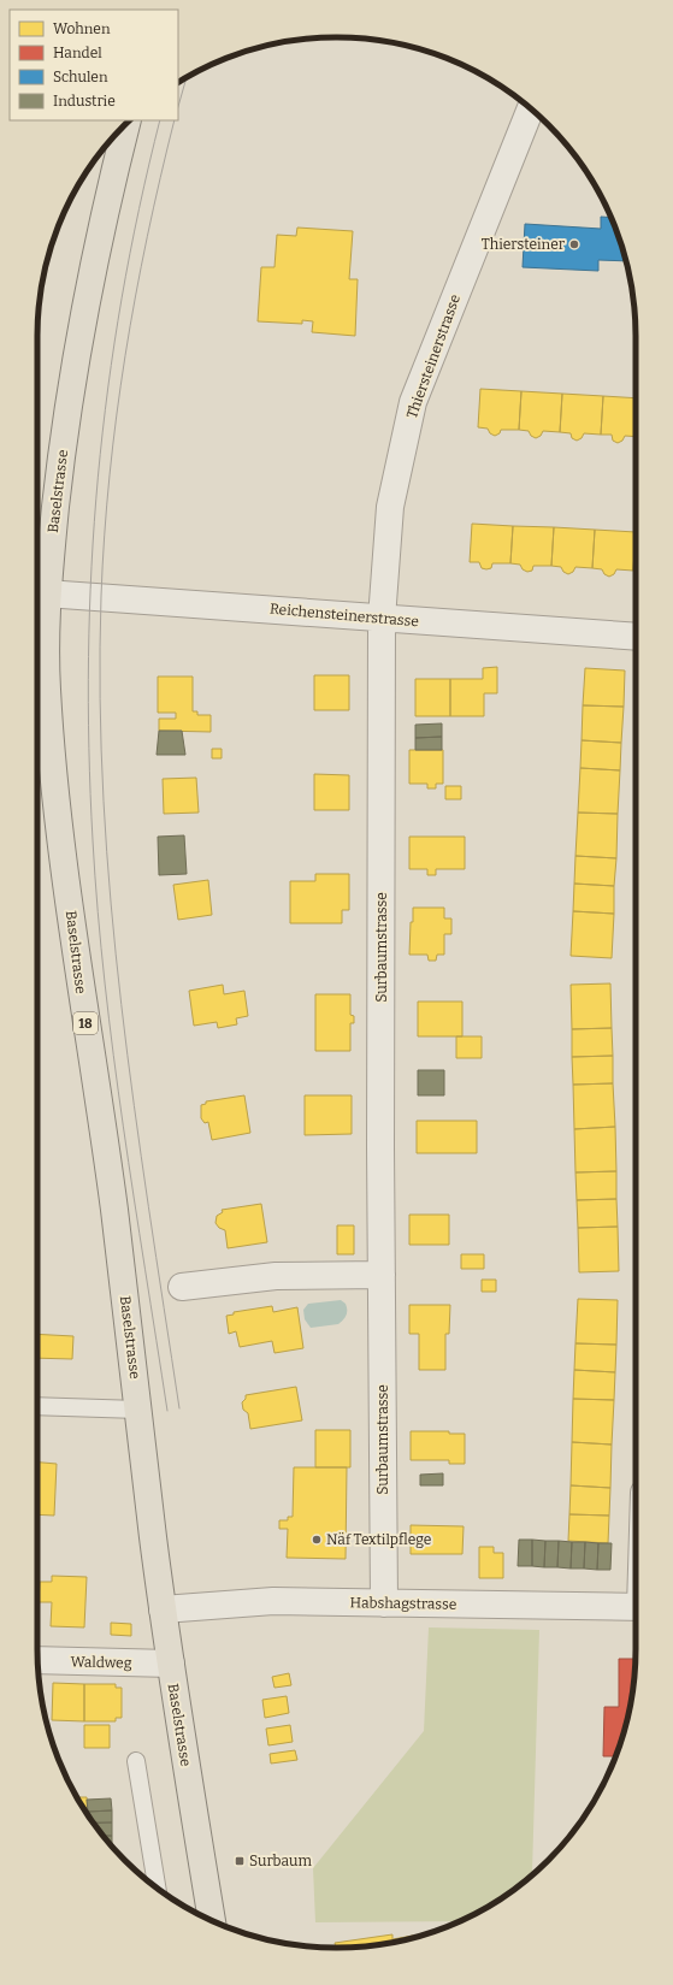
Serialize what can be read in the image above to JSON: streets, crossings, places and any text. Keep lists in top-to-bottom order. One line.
{"streets":{"main road":["Baselstrasse","18"],"street":["Thiersteinerstrasse","Reichensteinerstrasse","Surbaumstrasse","Habshagstrasse","Waldweg"]},"crossings":[["Thiersteinerstrasse","Reichensteinerstrasse"],["Thiersteinerstrasse","Surbaumstrasse"],["Baselstrasse","Reichensteinerstrasse"],["Baselstrasse","Habshagstrasse"],["Baselstrasse","Waldweg"],["Reichensteinerstrasse","Surbaumstrasse"],["Surbaumstrasse","Habshagstrasse"]],"places":{"other":["Thiersteiner","Näf Textilpflege"],"transit":["Surbaum"]},"legend":["Wohnen","Handel","Schulen","Industrie"]}
